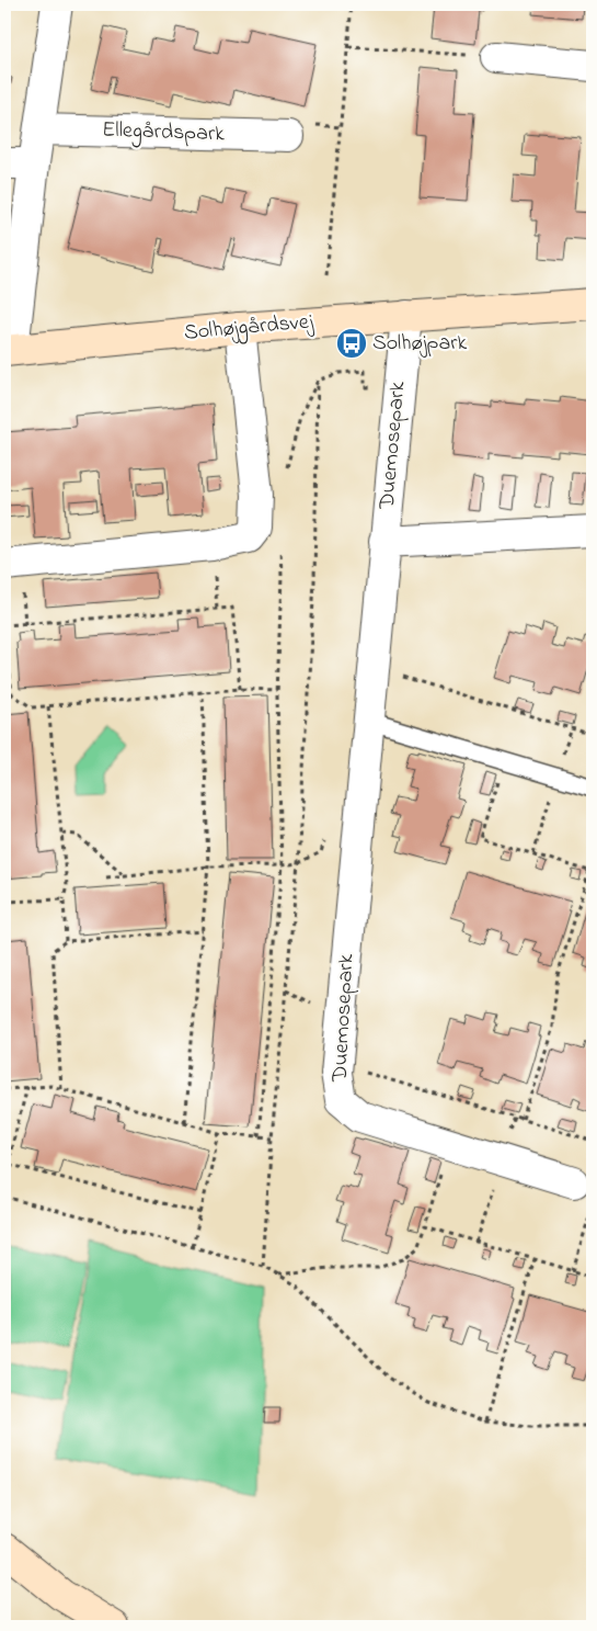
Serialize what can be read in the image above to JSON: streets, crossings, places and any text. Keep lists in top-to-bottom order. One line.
{"streets":{"street":["Ellegårdspark","Solhøjgårdsvej","Duemosepark"]},"crossings":[["Solhøjgårdsvej","Duemosepark"]],"places":{"bus stop":["Solhøjpark"]}}
